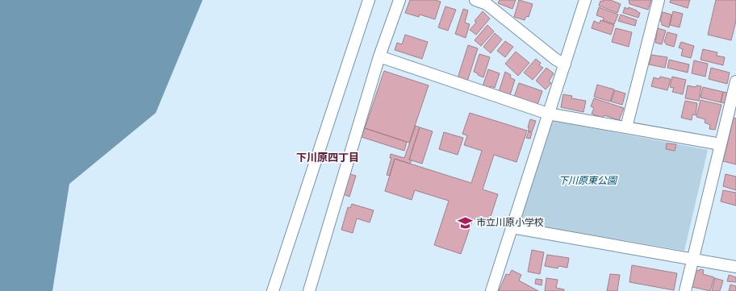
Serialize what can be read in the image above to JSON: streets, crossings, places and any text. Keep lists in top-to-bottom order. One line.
{"districts":["下川原四丁目"],"parks":["下川原東公園"],"places":{"school or university":["市立川原小学校"]}}
